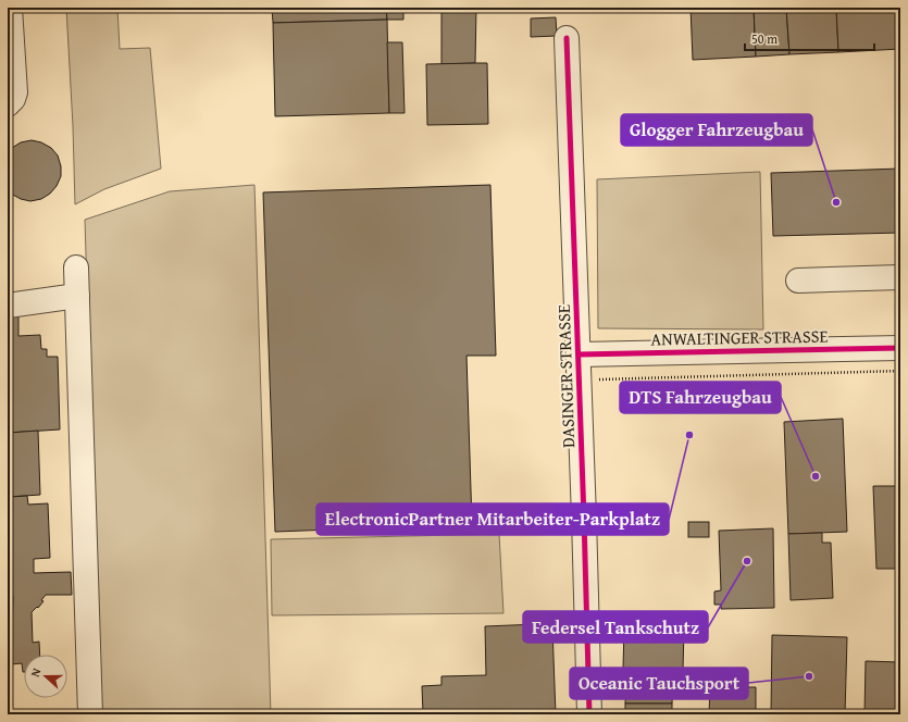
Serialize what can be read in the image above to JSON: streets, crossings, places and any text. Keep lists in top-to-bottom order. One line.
{"streets":{"street":["ANWALTINGER STRASSE","DASINGER STRASSE"]},"crossings":[["ANWALTINGER STRASSE","DASINGER STRASSE"]],"places":["Glogger Fahrzeugbau","ElectronicPartner Mitarbeiter-Parkplatz","DTS Fahrzeugbau","Federsel Tankschutz","Oceanic Tauchsport"],"scale_bar":"50 m","north":"left"}
